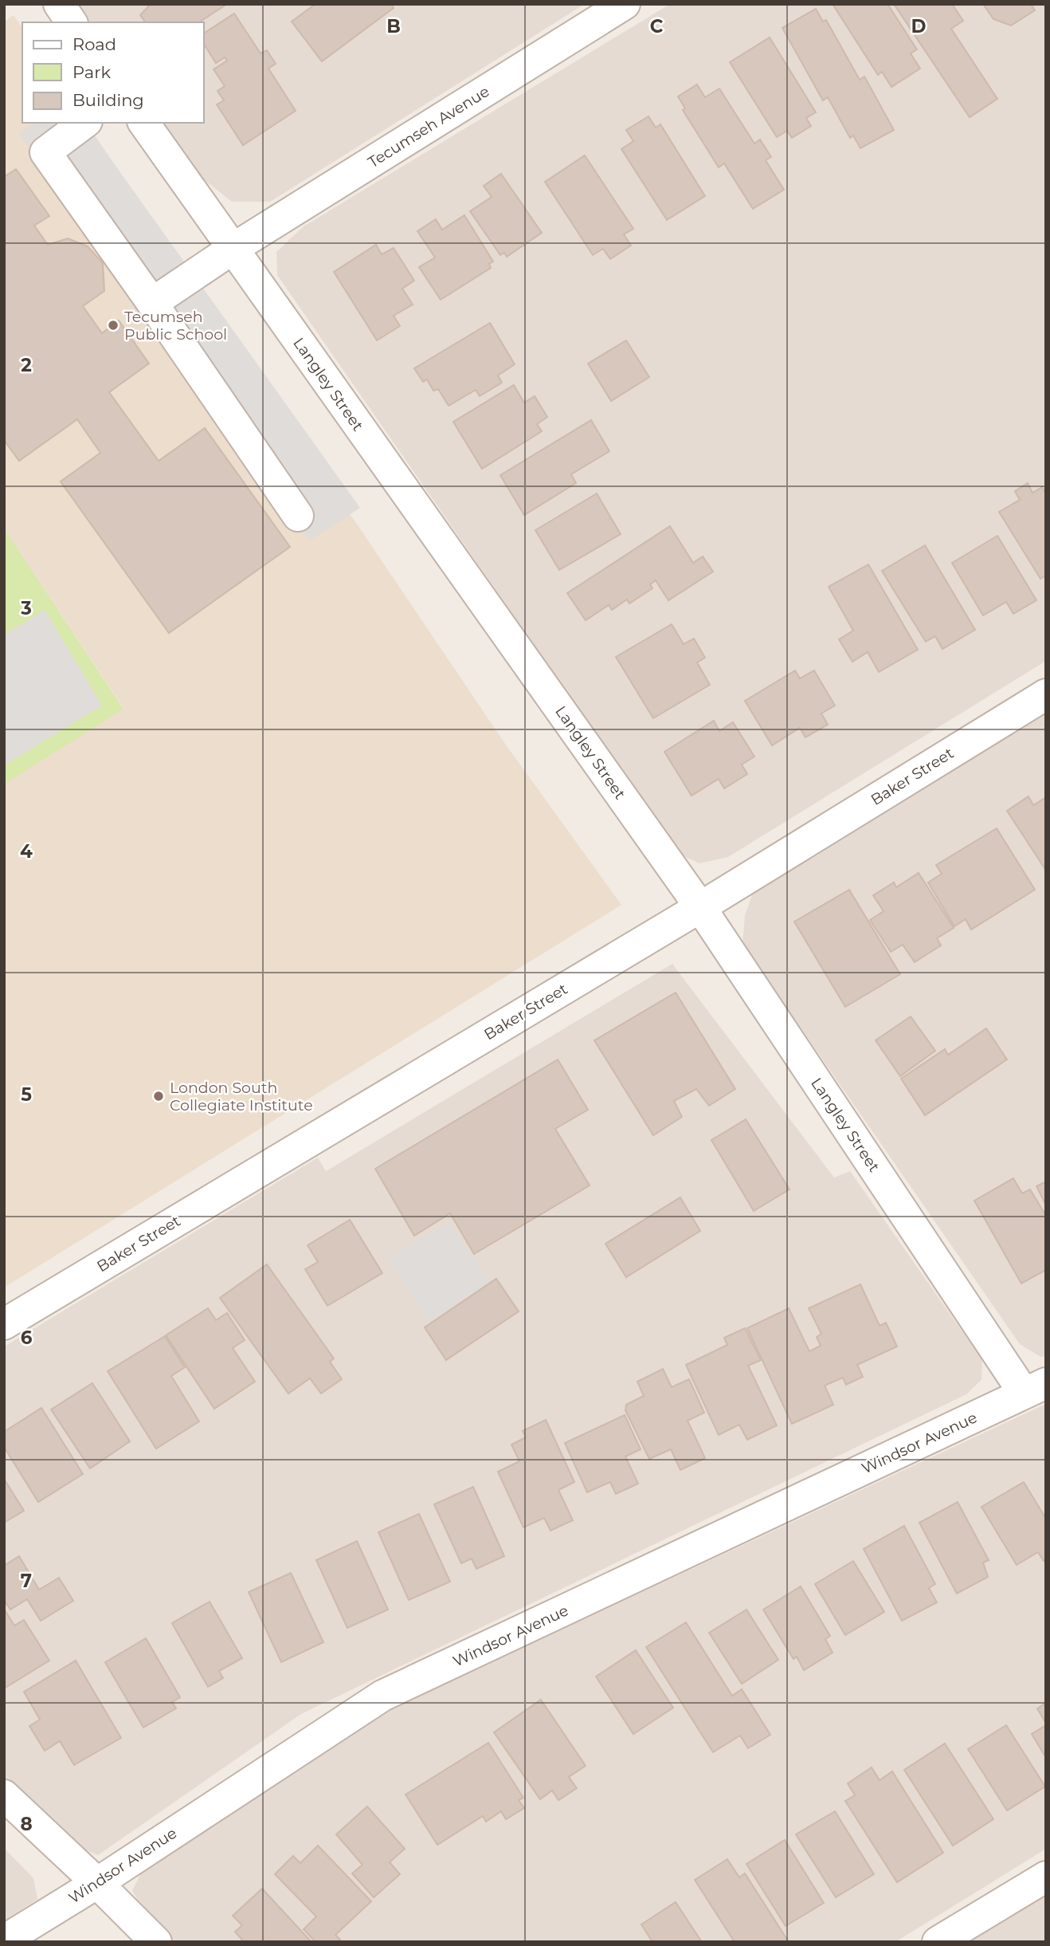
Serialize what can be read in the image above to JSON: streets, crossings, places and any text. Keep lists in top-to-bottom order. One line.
{"streets":{"street":["Tecumseh Avenue","Langley Street","Baker Street","Windsor Avenue"]},"crossings":[["Tecumseh Avenue","Langley Street"],["Langley Street","Baker Street"],["Langley Street","Windsor Avenue"]],"places":["Tecumseh Public School","London South Collegiate Institute"],"legend":["Road","Park","Building"],"grid":{"columns":["B","C","D"],"rows":["2","3","4","5","6","7","8"]}}
